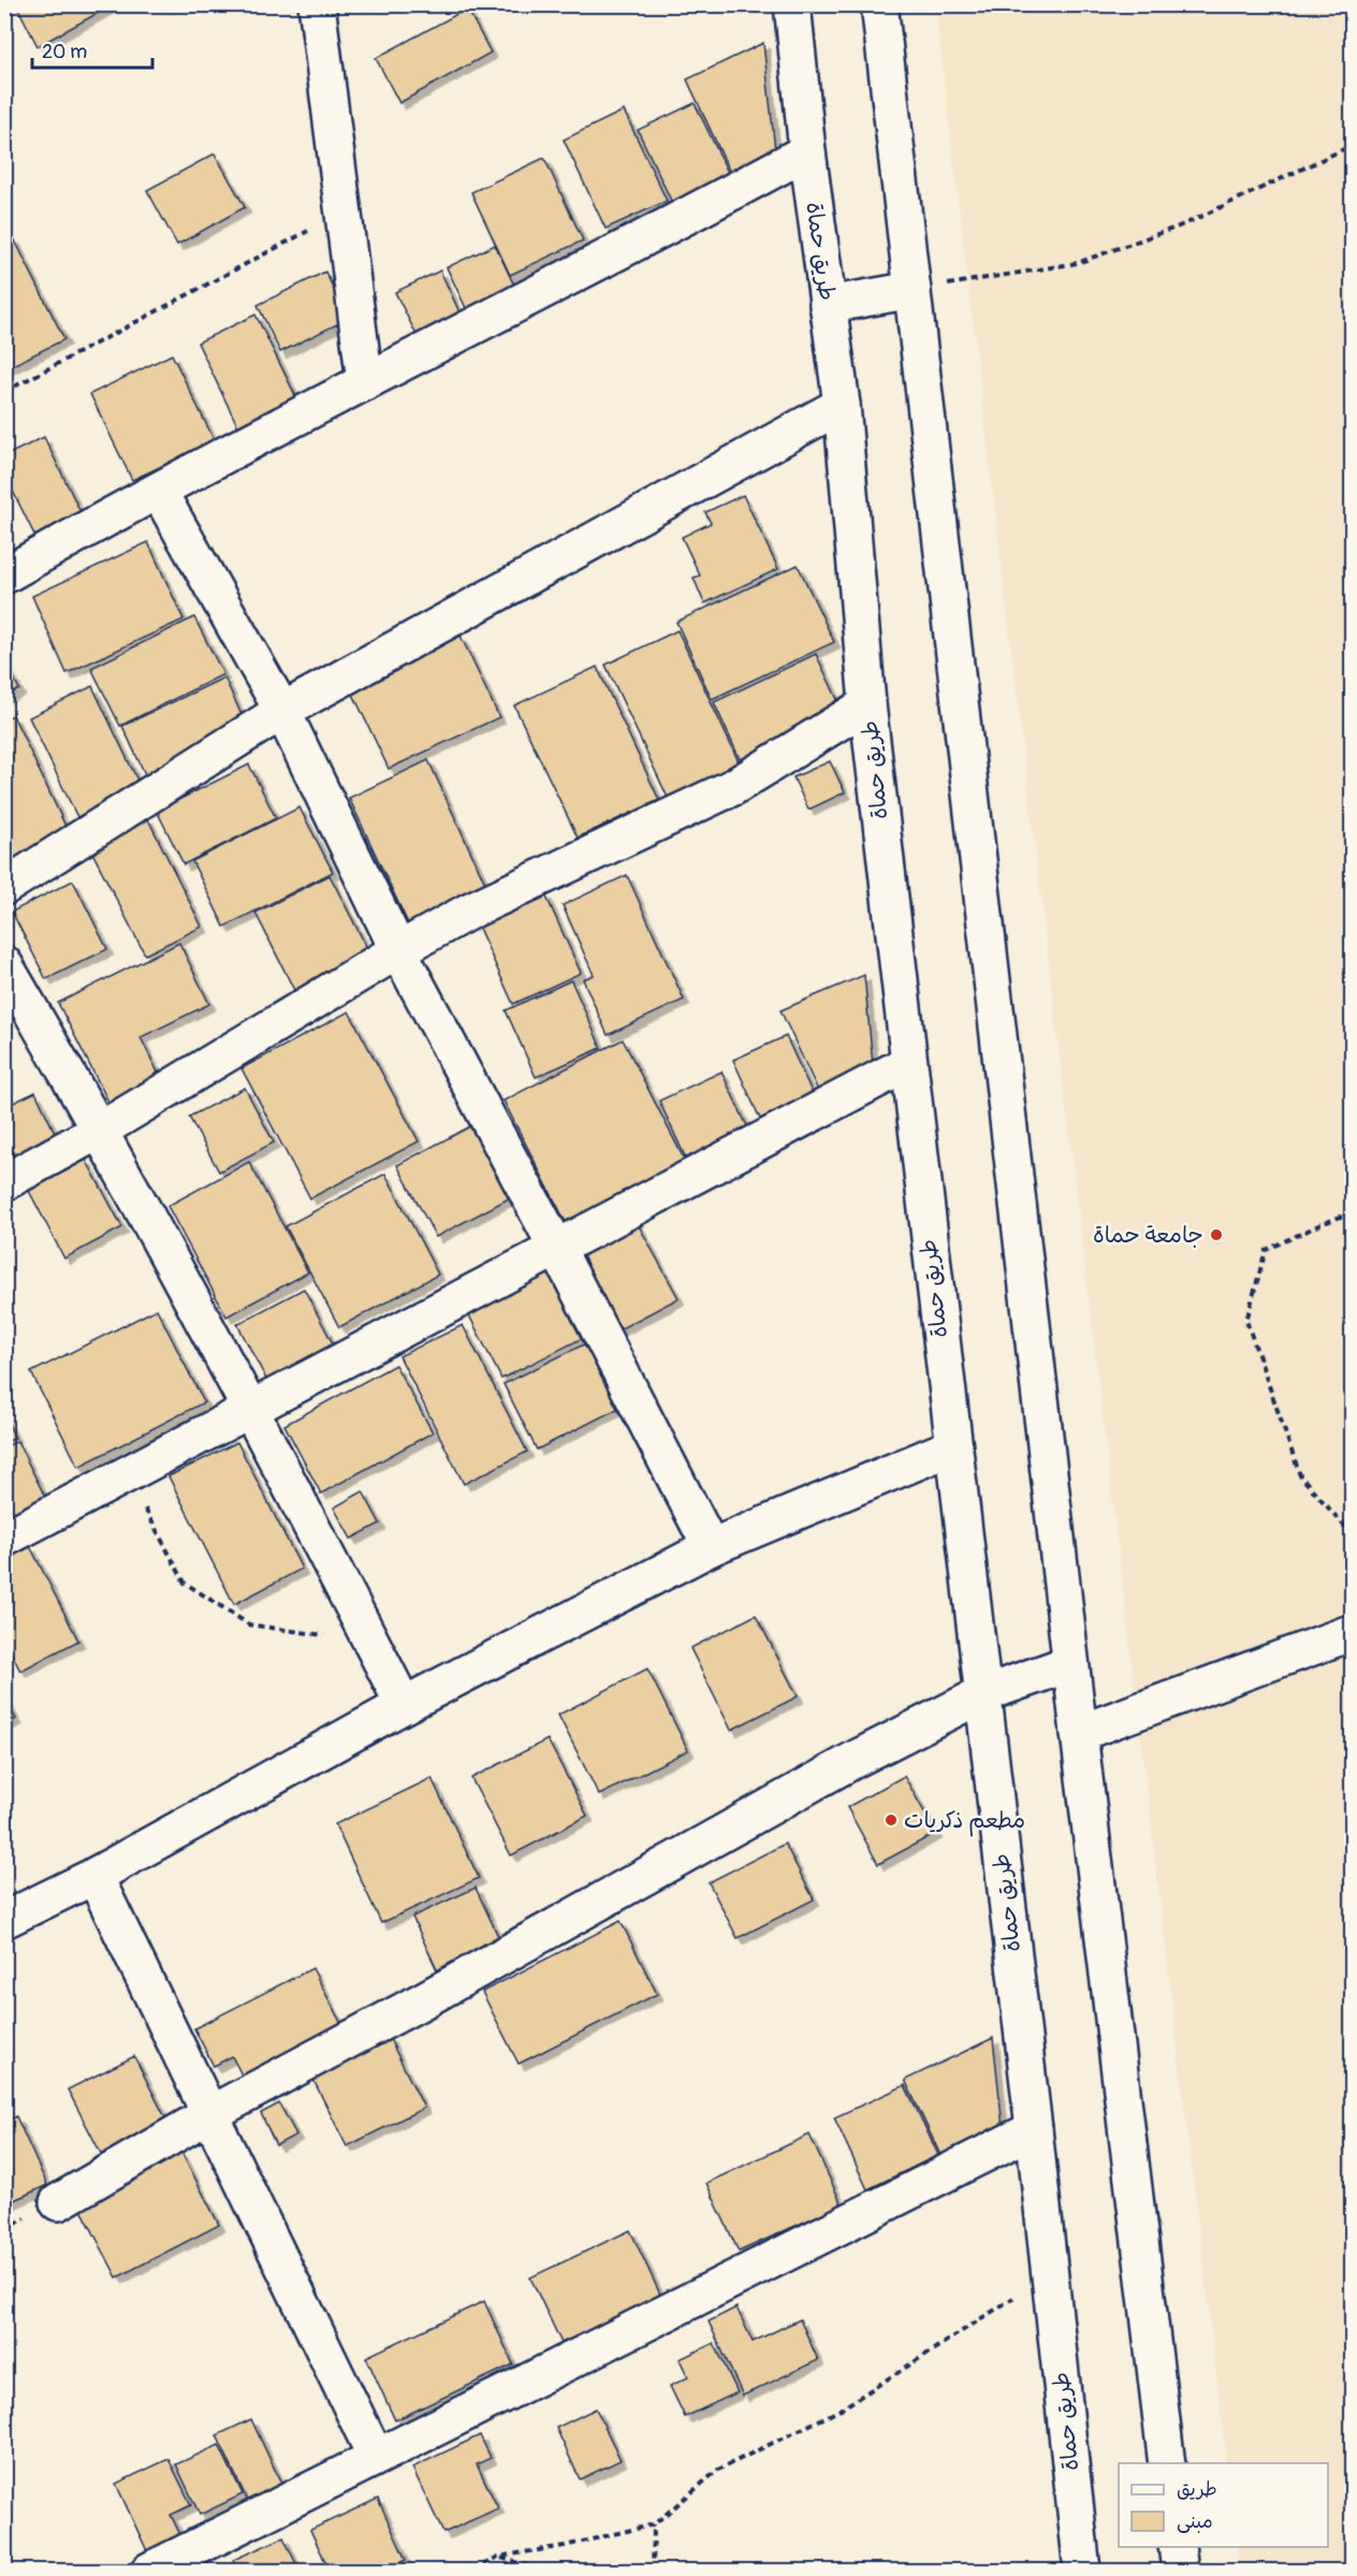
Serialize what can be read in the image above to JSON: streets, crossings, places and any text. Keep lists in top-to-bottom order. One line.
{"streets":{"street":["طريق حماة"]},"places":["جامعة حماة","مطعم ذكريات"],"legend":["طريق","مبنى"],"scale_bar":"20 m"}
